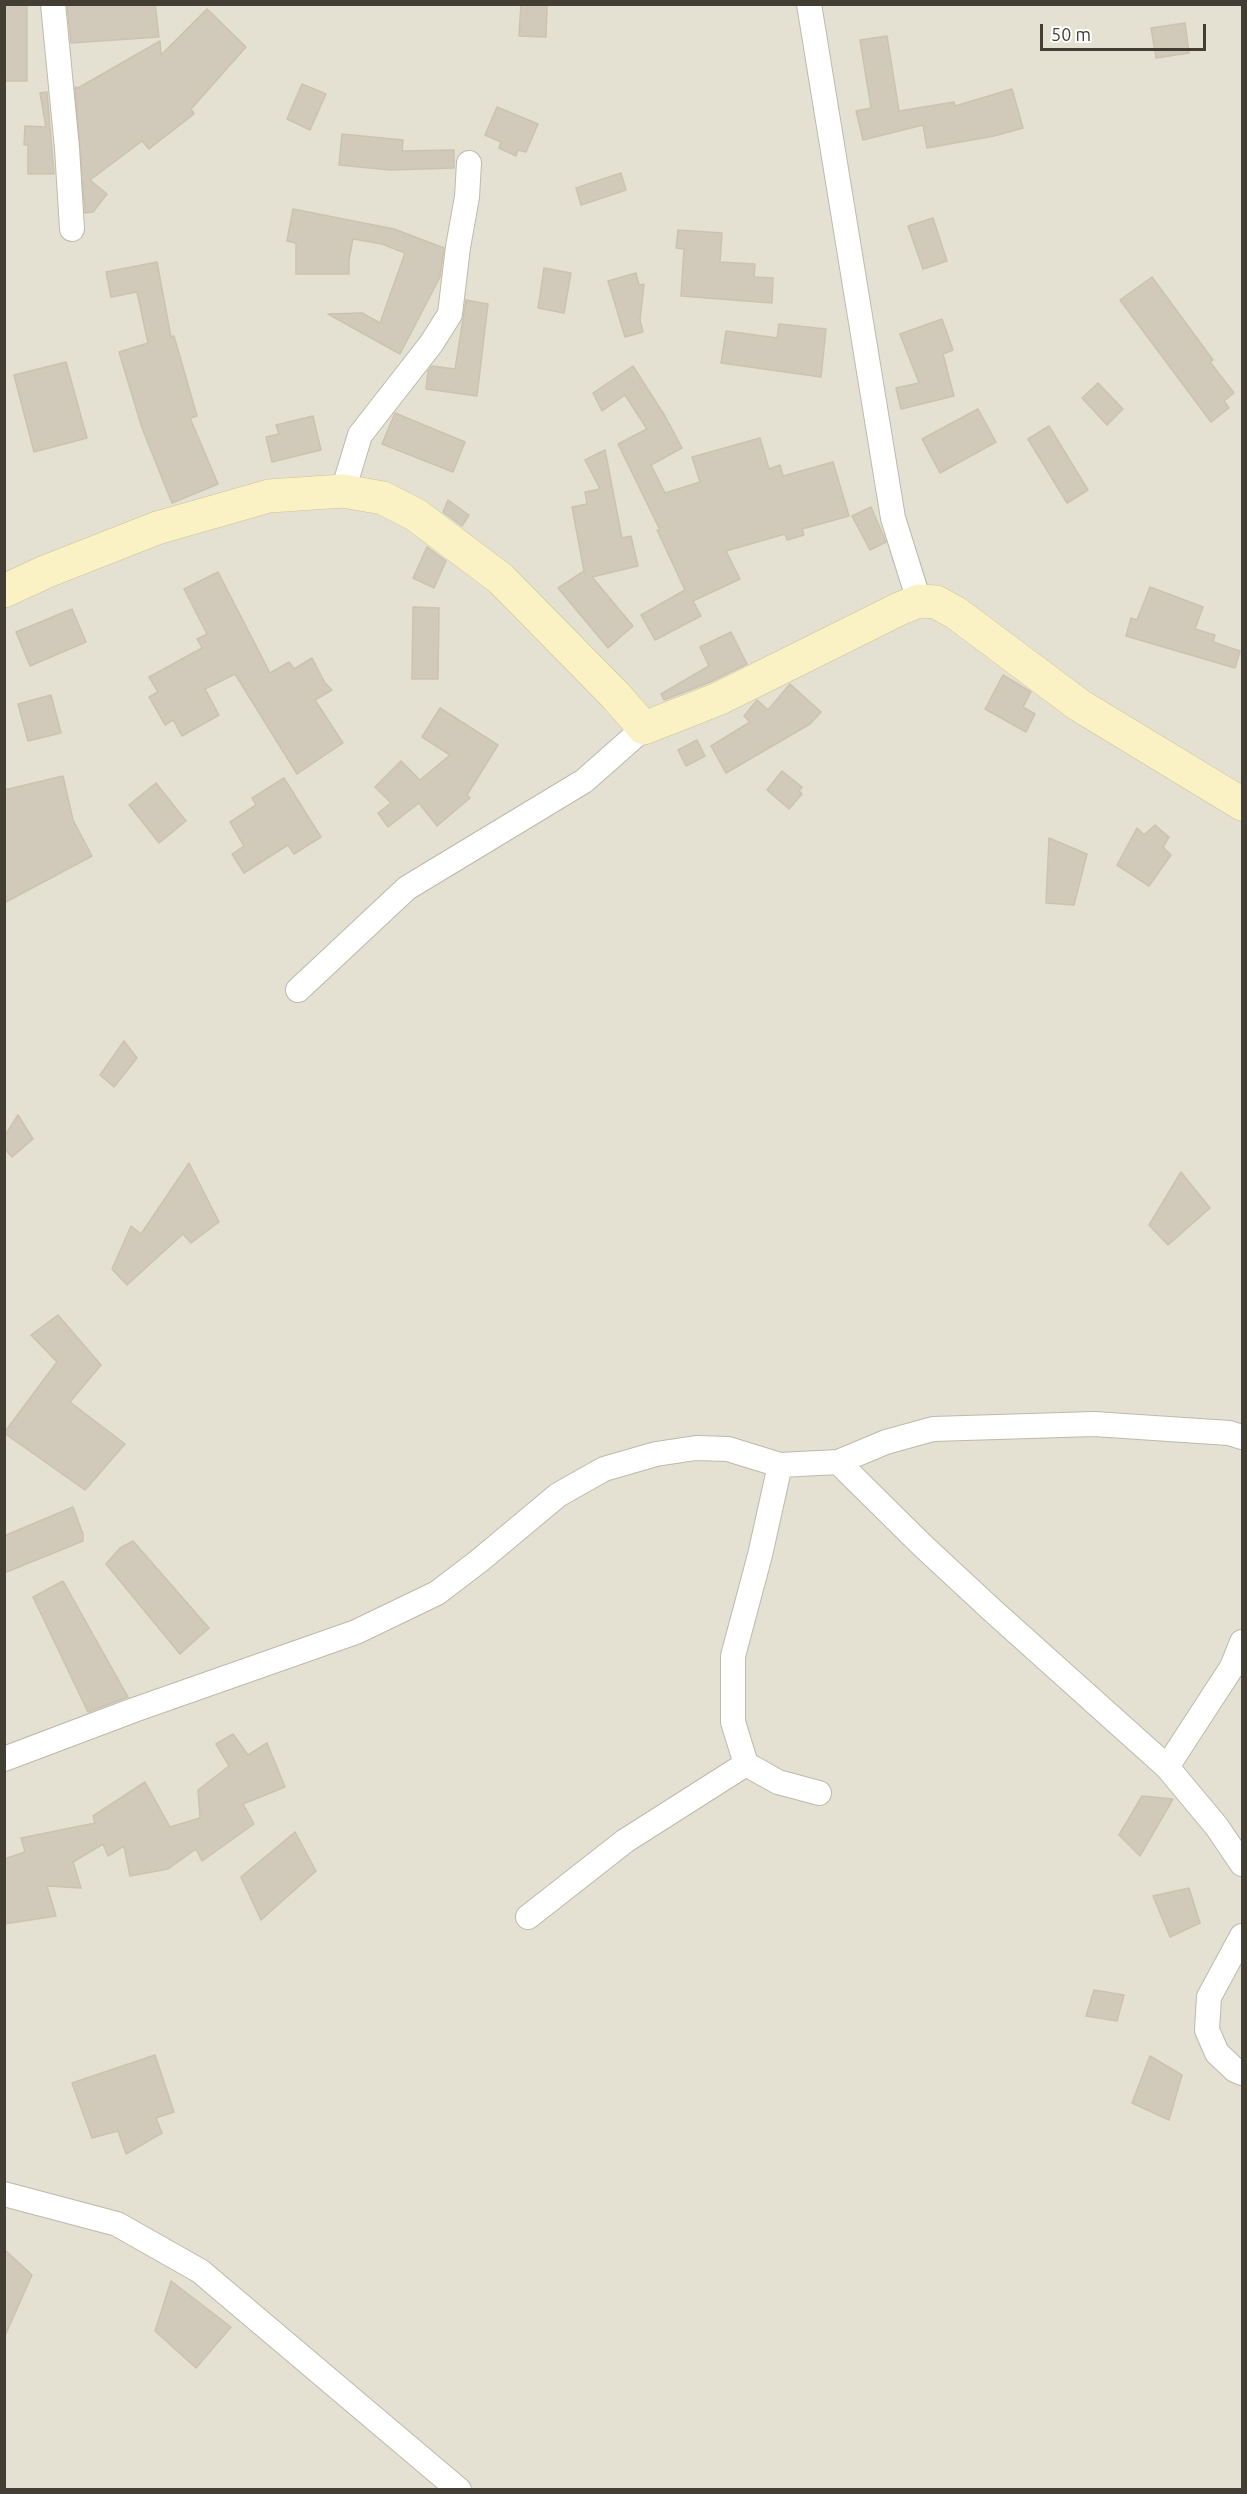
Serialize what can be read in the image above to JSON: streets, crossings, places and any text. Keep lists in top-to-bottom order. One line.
{"scale_bar":"50 m"}
